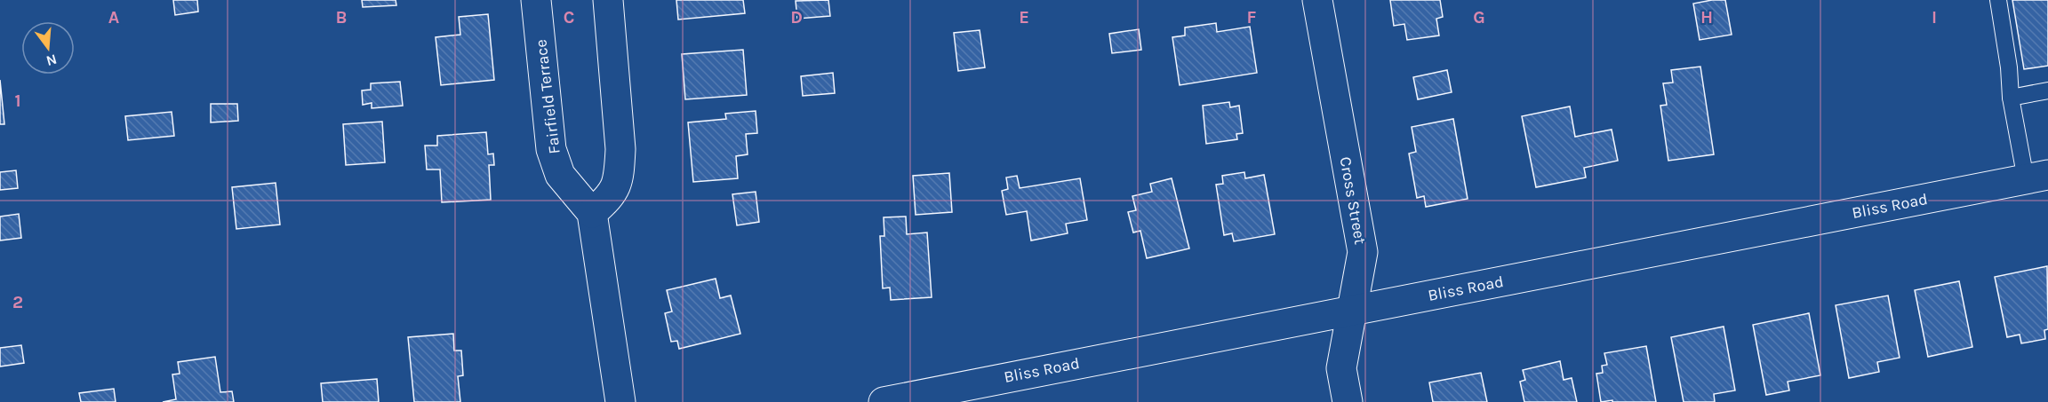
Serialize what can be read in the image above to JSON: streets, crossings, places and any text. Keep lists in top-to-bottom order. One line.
{"streets":{"main road":["Fairfield Terrace","Cross Street","Bliss Road"]},"crossings":[["Cross Street","Bliss Road"]],"north":"bottom","grid":{"columns":["A","B","C","D","E","F","G","H","I"],"rows":["1","2"]}}
